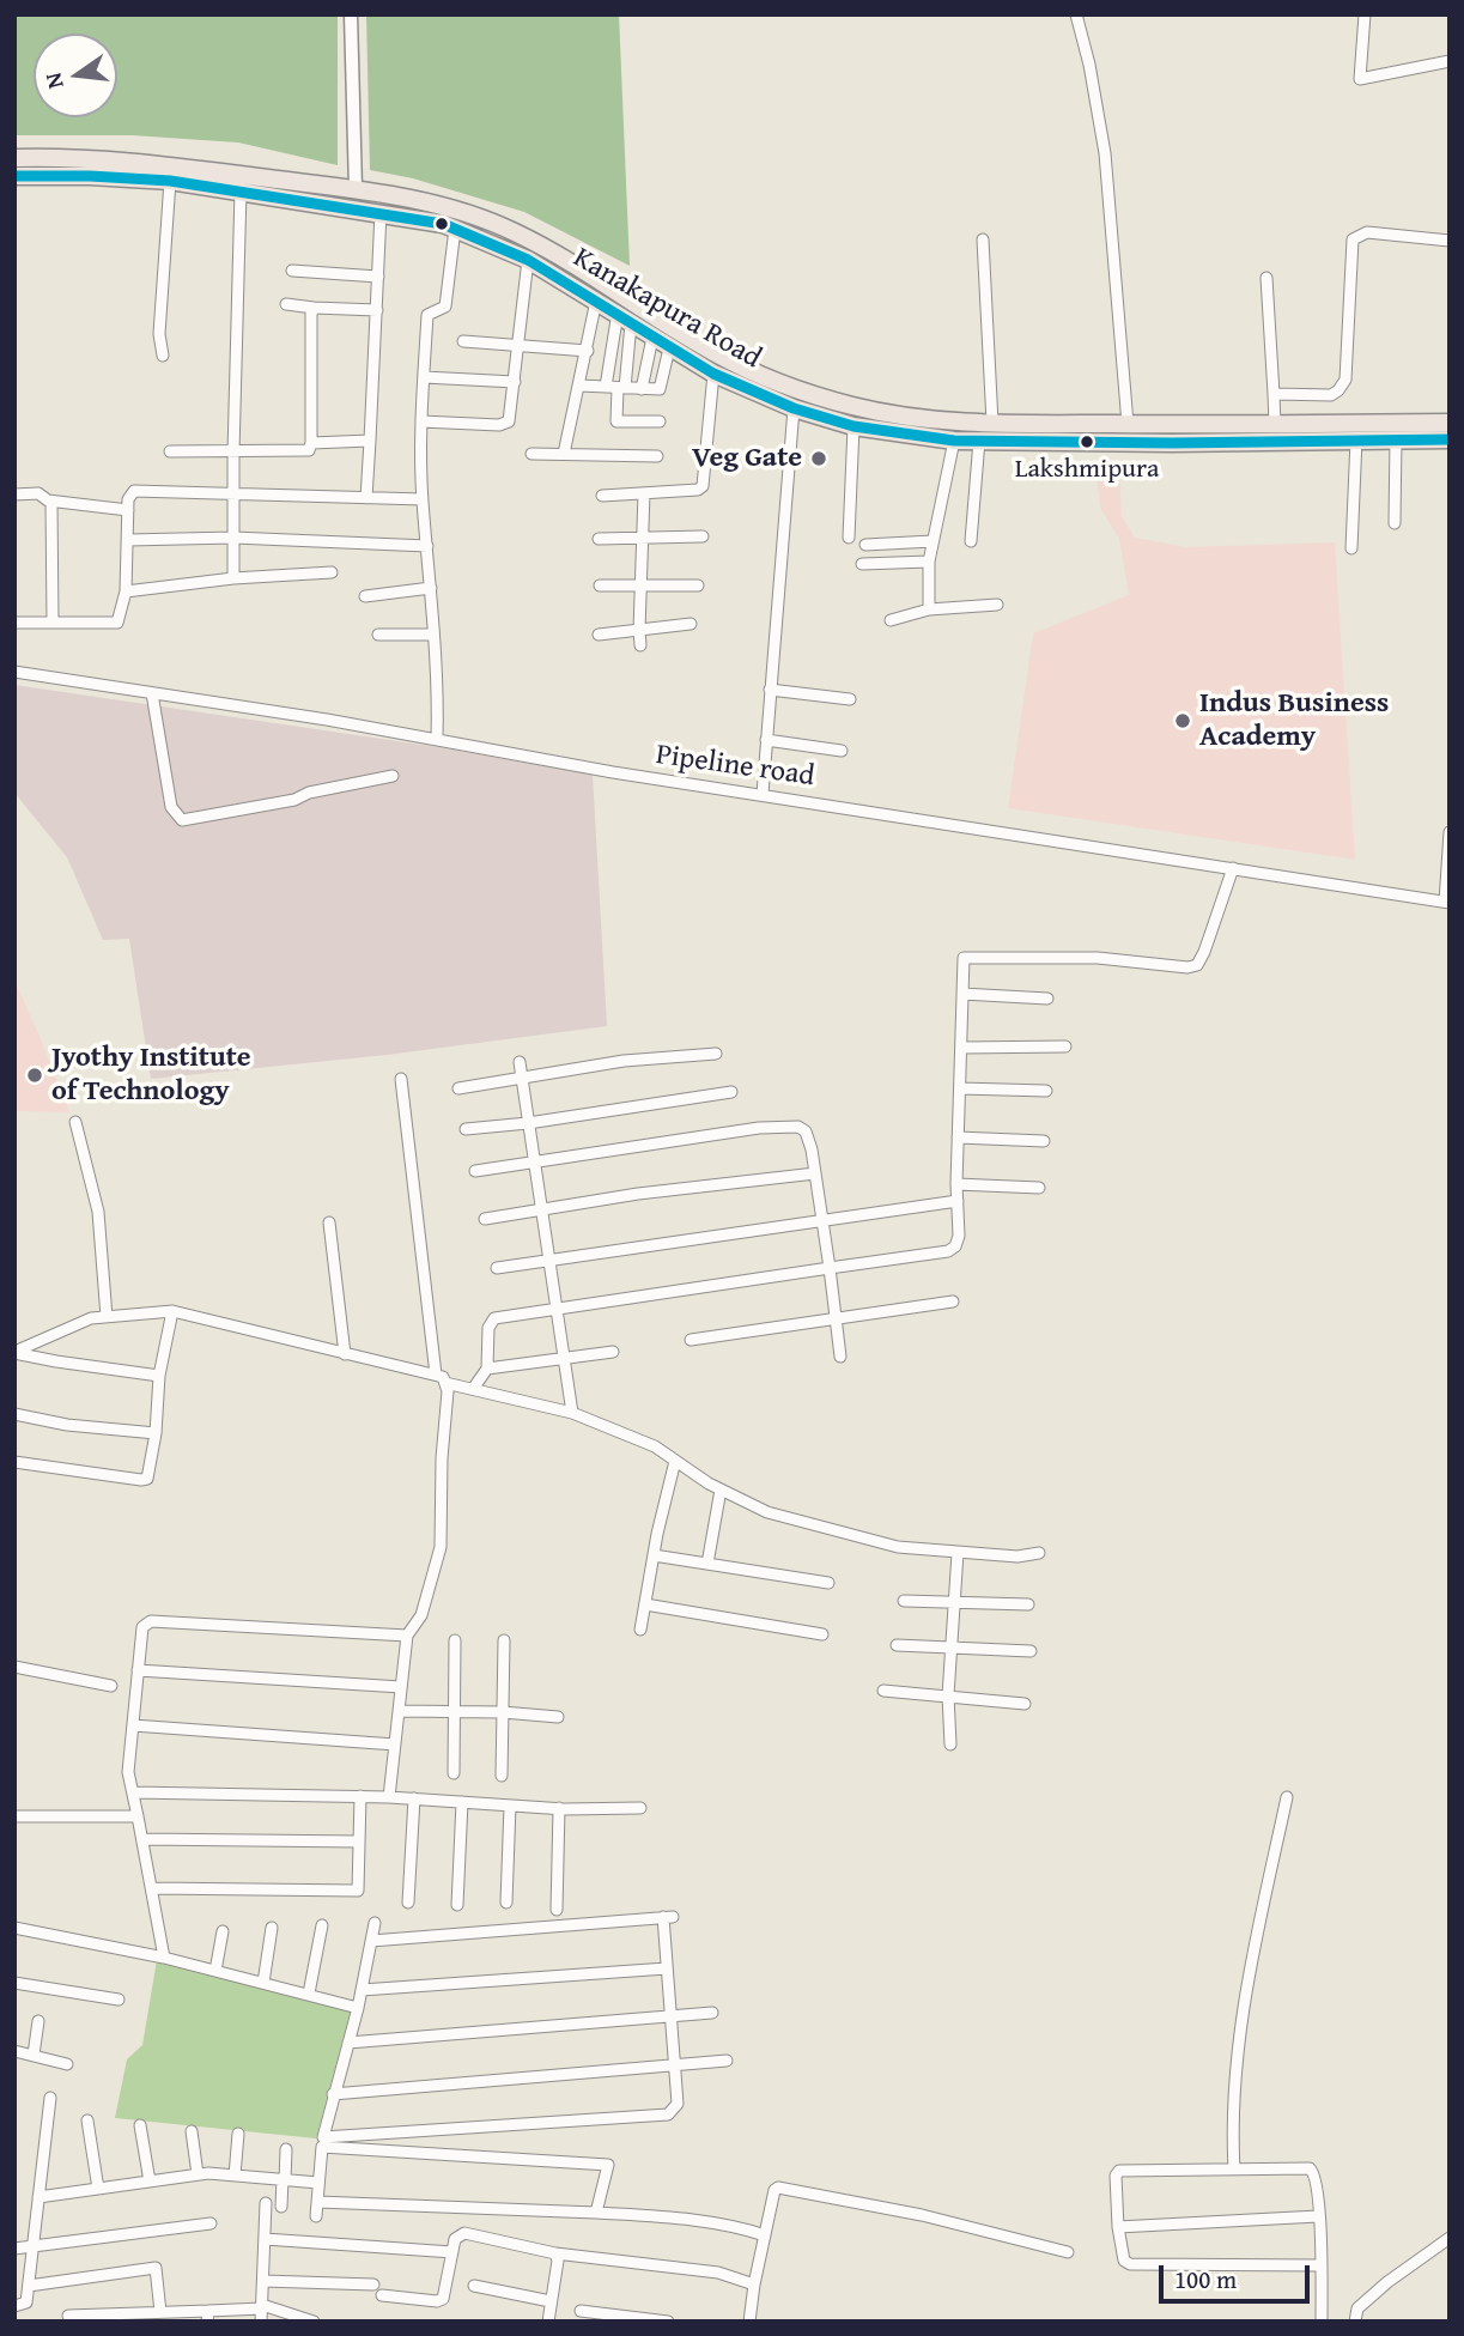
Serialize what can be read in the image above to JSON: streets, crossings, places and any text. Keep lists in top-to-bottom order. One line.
{"streets":{"highway":["Kanakapura Road"],"street":["Pipeline road"]},"places":["Lakshmipura","Veg Gate","Indus Business Academy","Jyothy Institute of Technology"],"scale_bar":"100 m","north":"left"}
